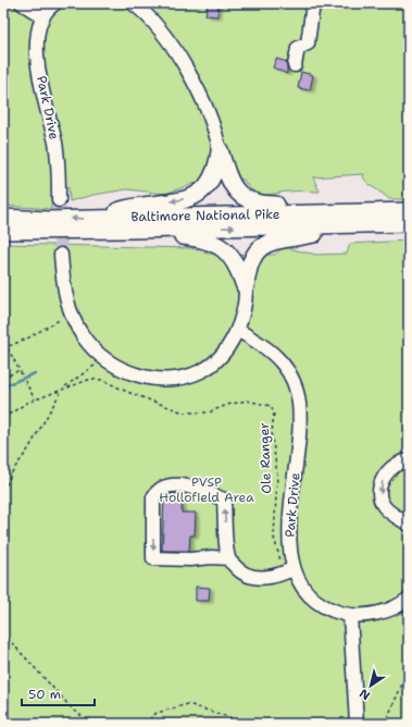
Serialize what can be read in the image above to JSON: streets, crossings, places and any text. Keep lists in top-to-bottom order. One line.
{"streets":{"main road":["Baltimore National Pike"],"street":["Park Drive"],"path":["Ole Ranger"]},"crossings":[["Park Drive","Ole Ranger"]],"parks":["PVSP Hollofield Area"],"scale_bar":"50 m","north":"bottom left"}
